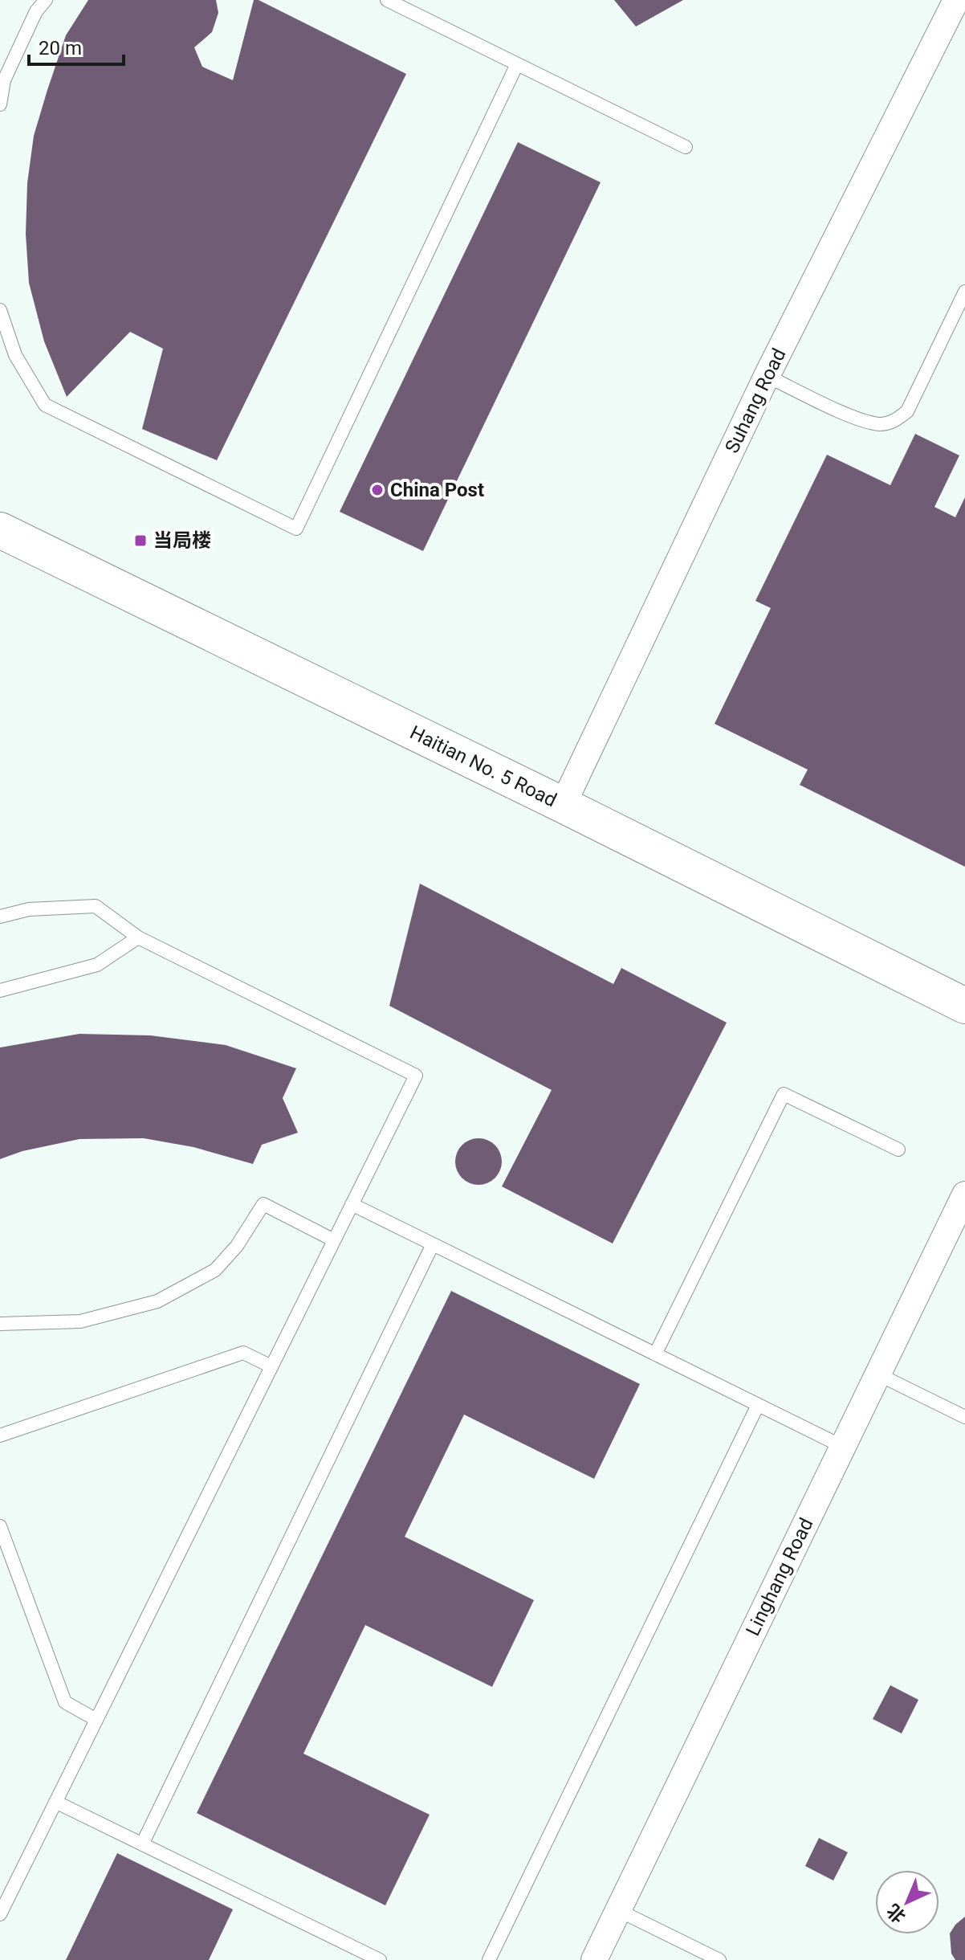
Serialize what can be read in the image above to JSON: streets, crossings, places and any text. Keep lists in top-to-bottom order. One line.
{"streets":{"street":["Suhang Road","Haitian No. 5 Road","Linghang Road"]},"crossings":[["Suhang Road","Haitian No. 5 Road"]],"places":{"other":["China Post"],"transit":["当局楼"]},"scale_bar":"20 m","north":"bottom left"}
